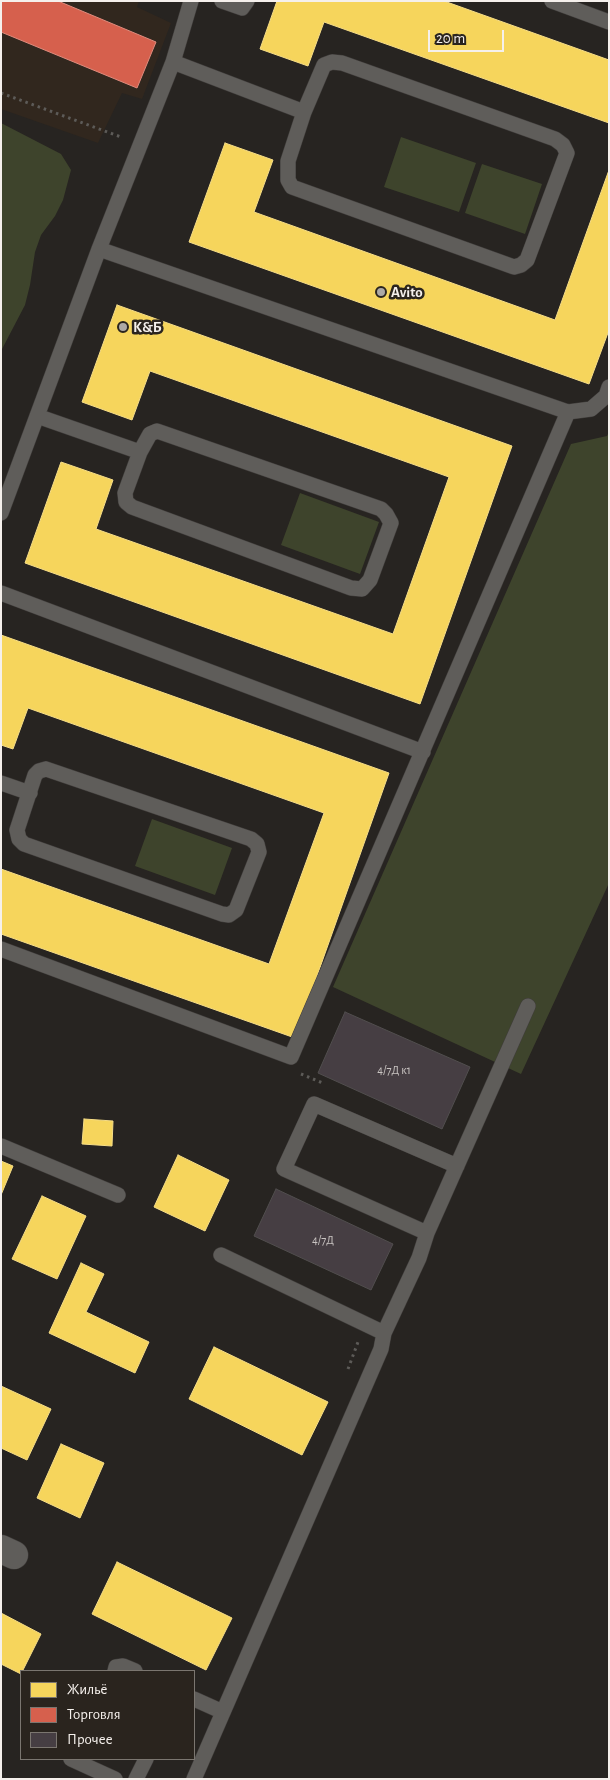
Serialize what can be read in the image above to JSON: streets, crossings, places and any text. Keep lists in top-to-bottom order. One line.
{"places":["Avito","К&Б"],"house_numbers":["4/7Д к1","4/7Д"],"legend":["Жильё","Торговля","Прочее"],"scale_bar":"20 m"}
